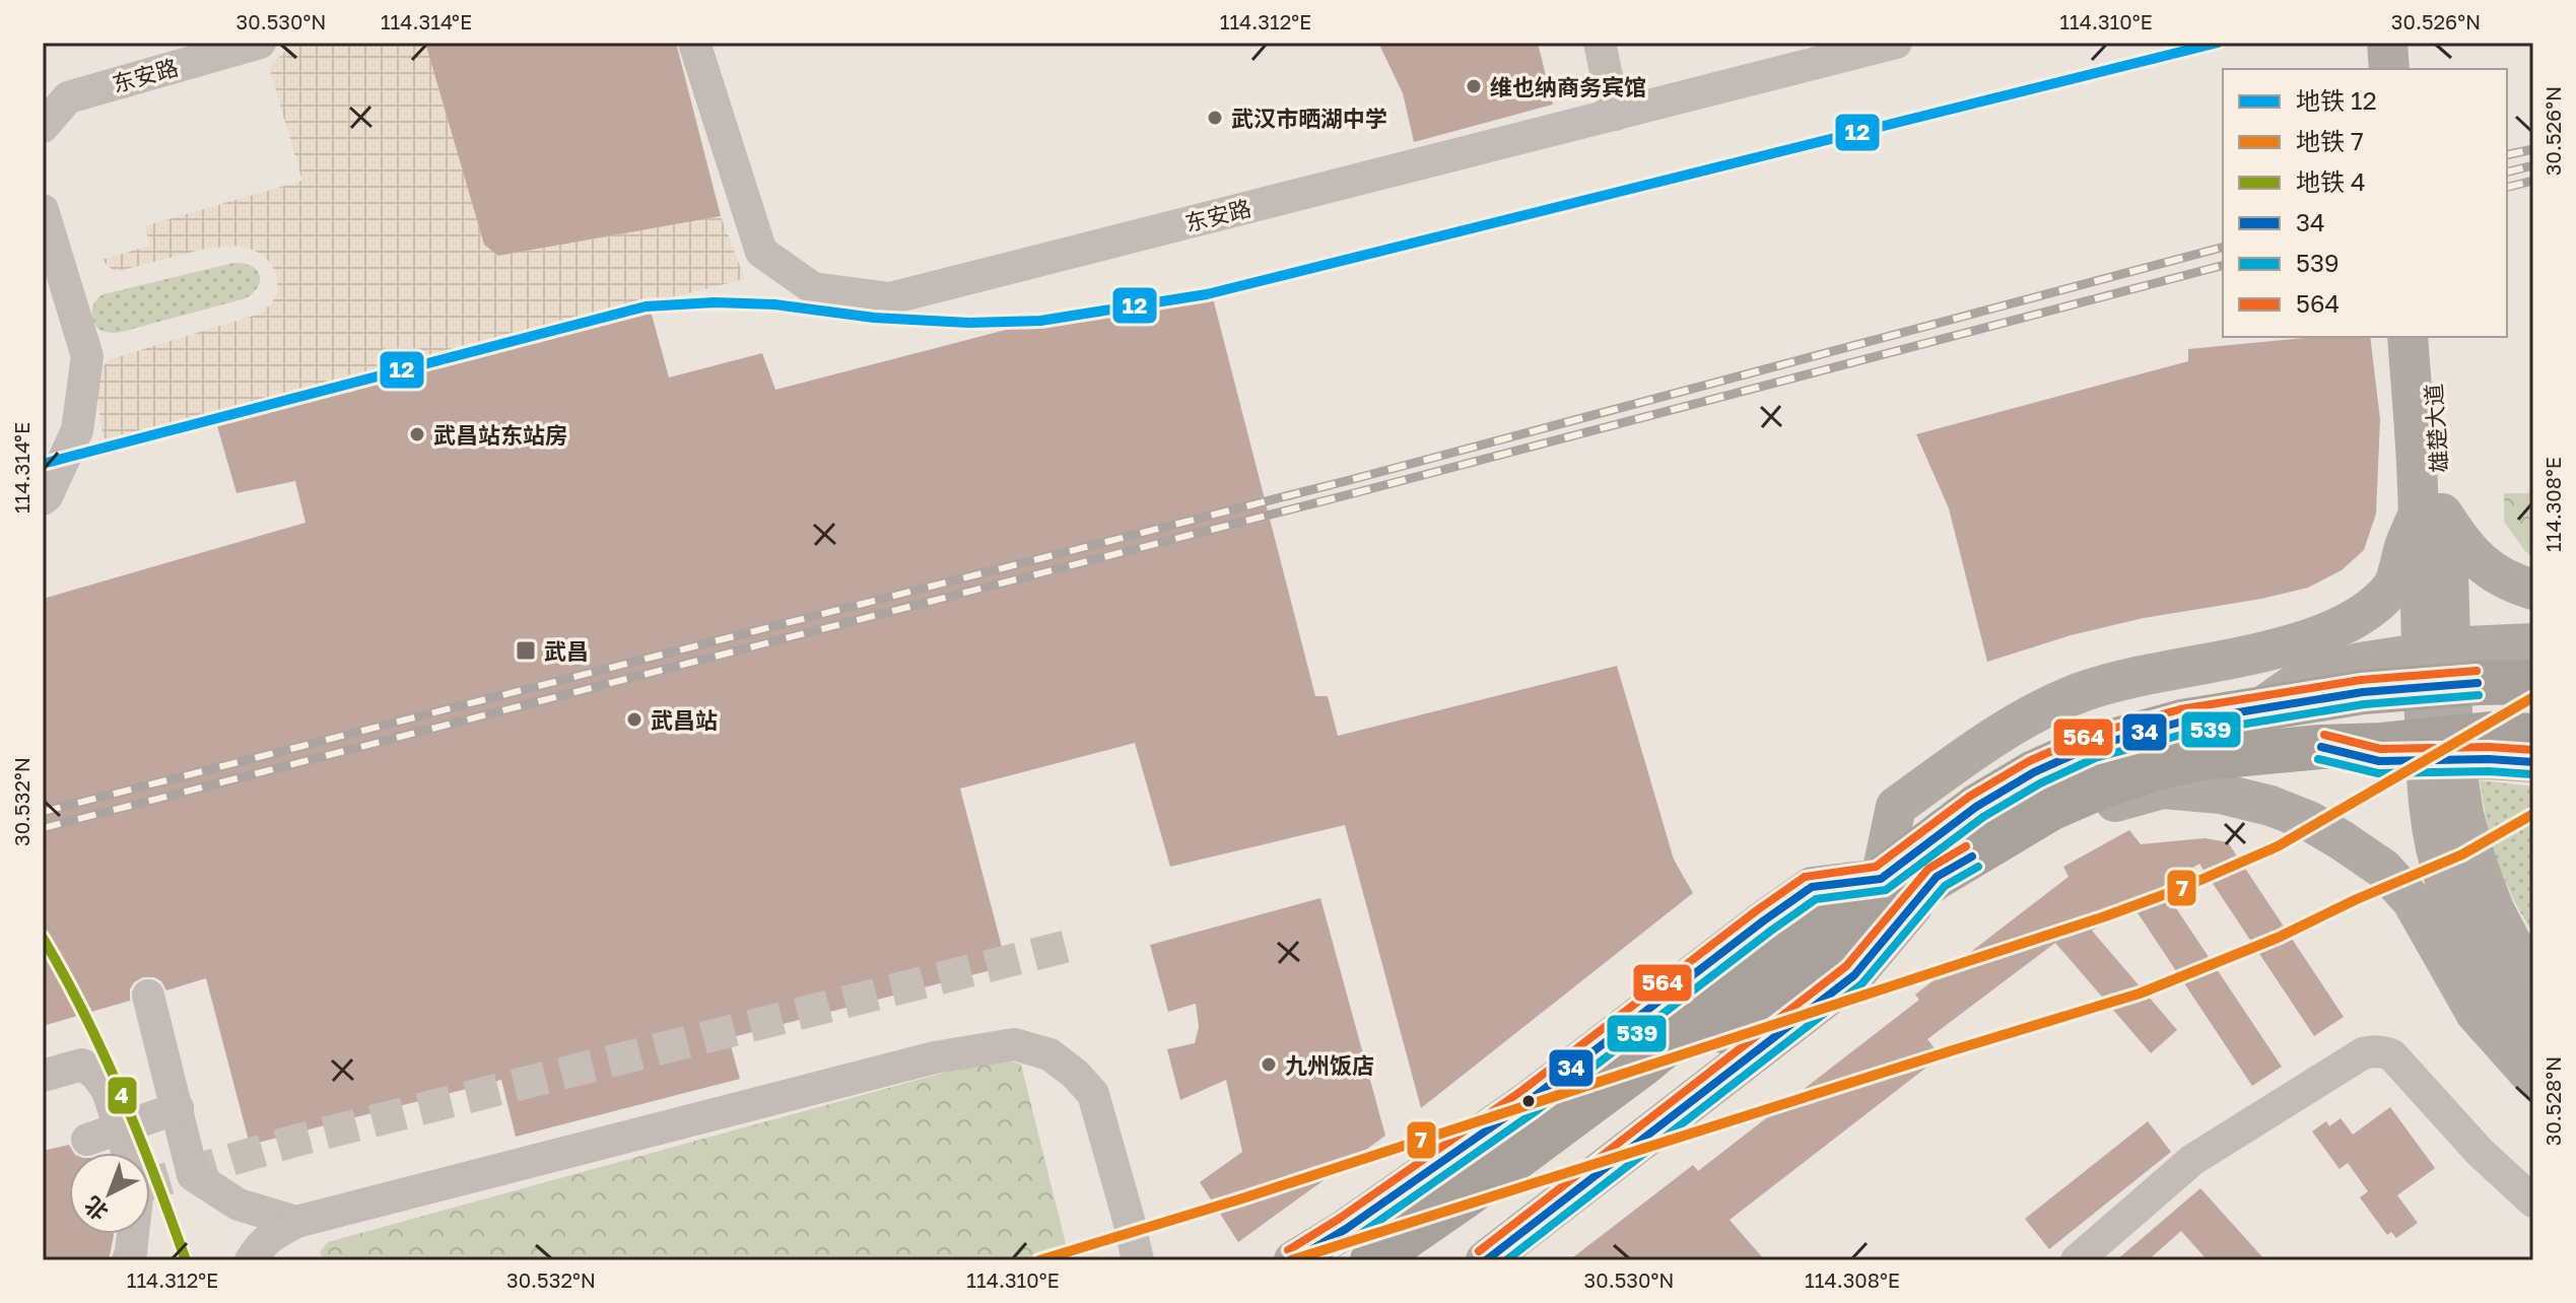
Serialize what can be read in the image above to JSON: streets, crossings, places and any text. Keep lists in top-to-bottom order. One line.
{"streets":{"main road":["雄楚大道"],"street":["东安路"]},"places":{"other":["维也纳商务宾馆","武汉市晒湖中学","武昌站东站房","武昌站","九州饭店"],"transit":["武昌"]},"lines":["metro line 12","transit line 564","transit line 34","transit line 539","metro line 7","metro line 4"],"legend":["地铁 12","地铁 7","地铁 4","34","539","564"],"north":"bottom left","coordinates":["30.530°N","114.314°E","114.312°E","114.310°E","30.526°N","114.308°E","30.532°N","30.528°N"]}
